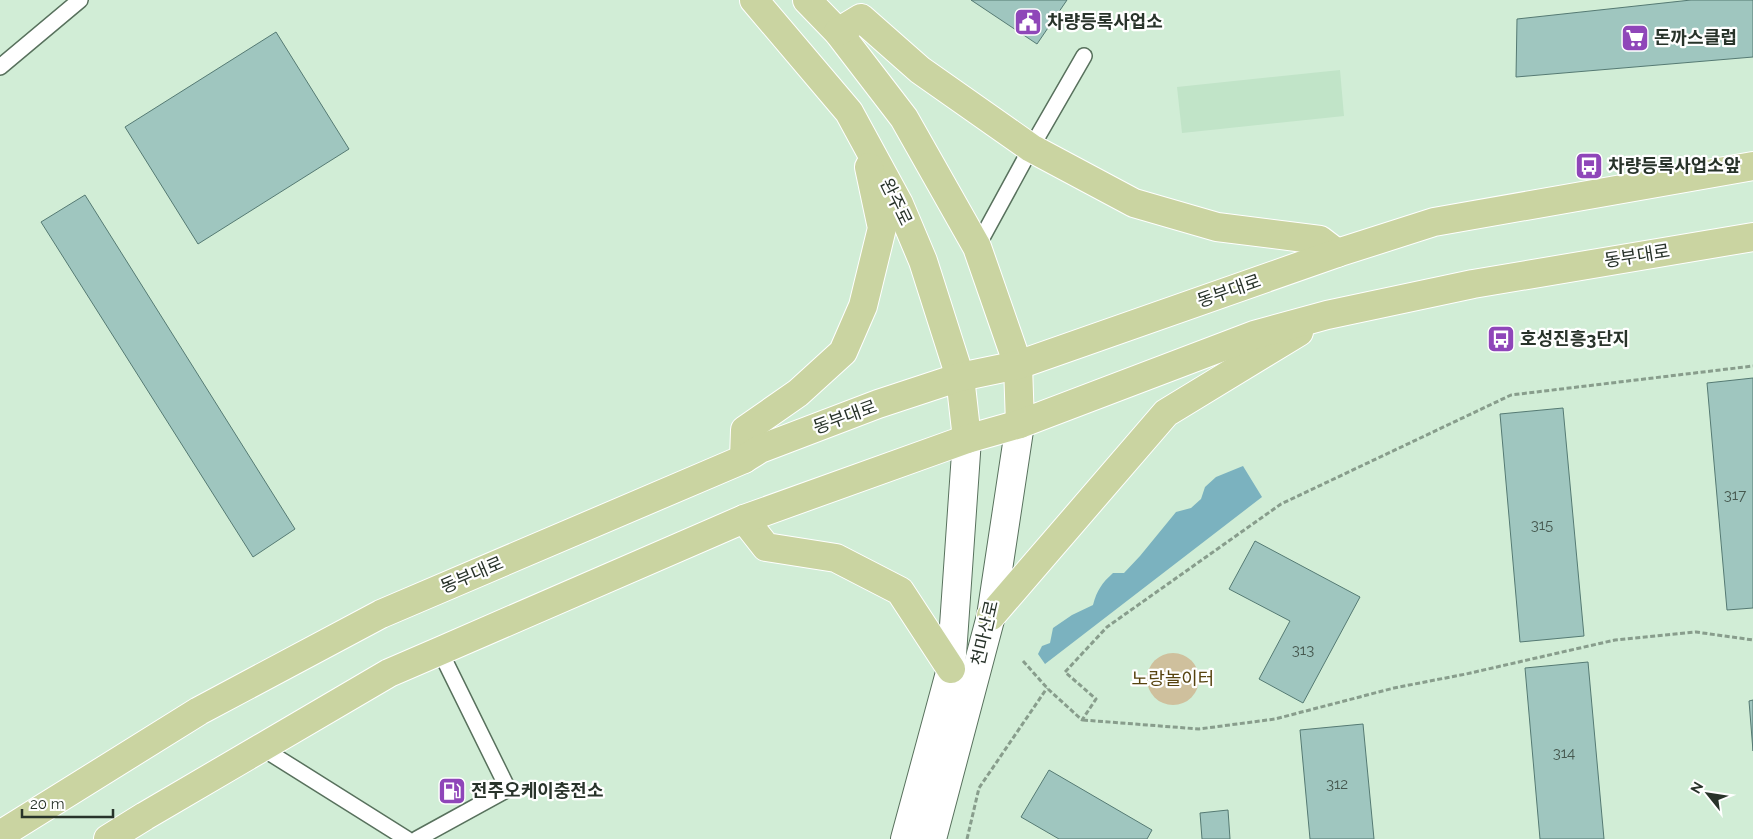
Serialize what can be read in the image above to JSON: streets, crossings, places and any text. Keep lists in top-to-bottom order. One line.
{"streets":{"main road":["완주로","동부대로"],"street":["천마산로"]},"crossings":[["완주로","동부대로"],["완주로","천마산로"],["동부대로","천마산로"]],"parks":["노랑놀이터"],"places":{"public building":["차량등록사업소"],"supermarket":["돈까스클럽"],"bus stop":["차량등록사업소앞","호성진흥3단지"],"fuel station":["전주오케이충전소"]},"house_numbers":["317","315","313","314","312"],"scale_bar":"20 m","north":"top left"}
